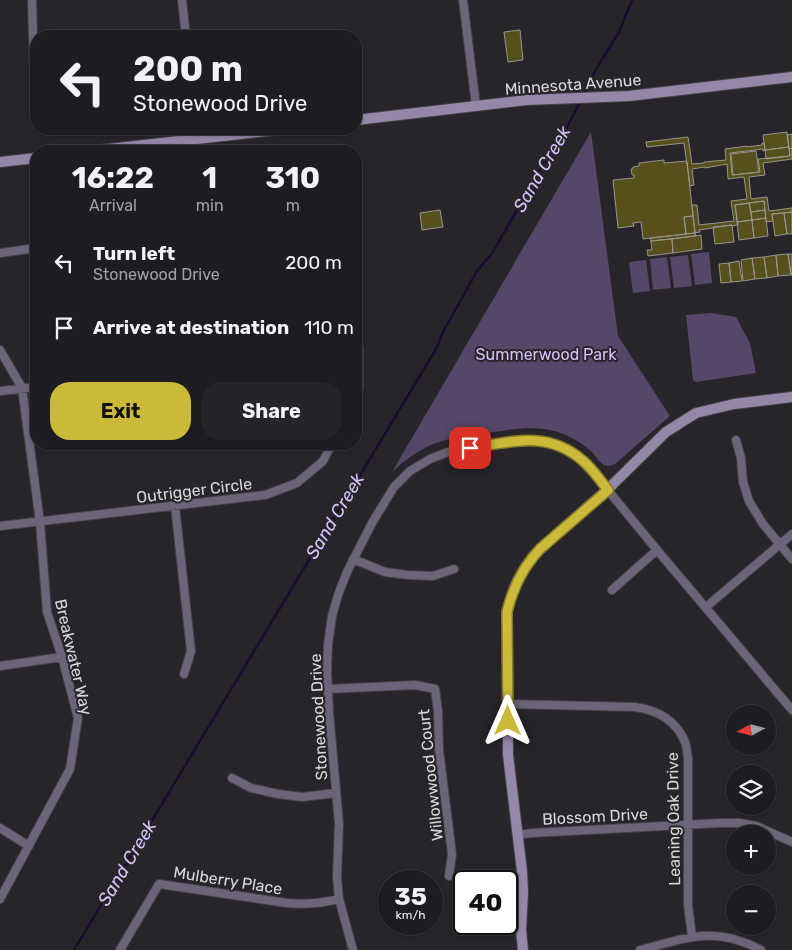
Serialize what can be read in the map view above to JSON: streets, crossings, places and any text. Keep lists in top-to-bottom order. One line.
{"streets":{"street":["Minnesota Avenue","Outrigger Circle","Breakwater Way","Stonewood Drive","Willowwood Court","Blossom Drive","Leaning Oak Drive","Mulberry Place"]},"crossings":[["Outrigger Circle","Breakwater Way"],["Stonewood Drive","Willowwood Court"],["Stonewood Drive","Mulberry Place"],["Blossom Drive","Leaning Oak Drive"]],"water":["Sand Creek"],"parks":["Summerwood Park"],"north":"left","page":{"turn":["200 m","Stonewood Drive"],"eta":["16:22","Arrival","1","min","310","m"],"list":[{"name":"Turn left","note":"Stonewood Drive","value":"200 m"},{"name":"Arrive at destination","value":"110 m"}],"buttons":["Exit","Share"],"map_buttons":["+","−"],"speed":"35 km/h","limit":"40"}}
